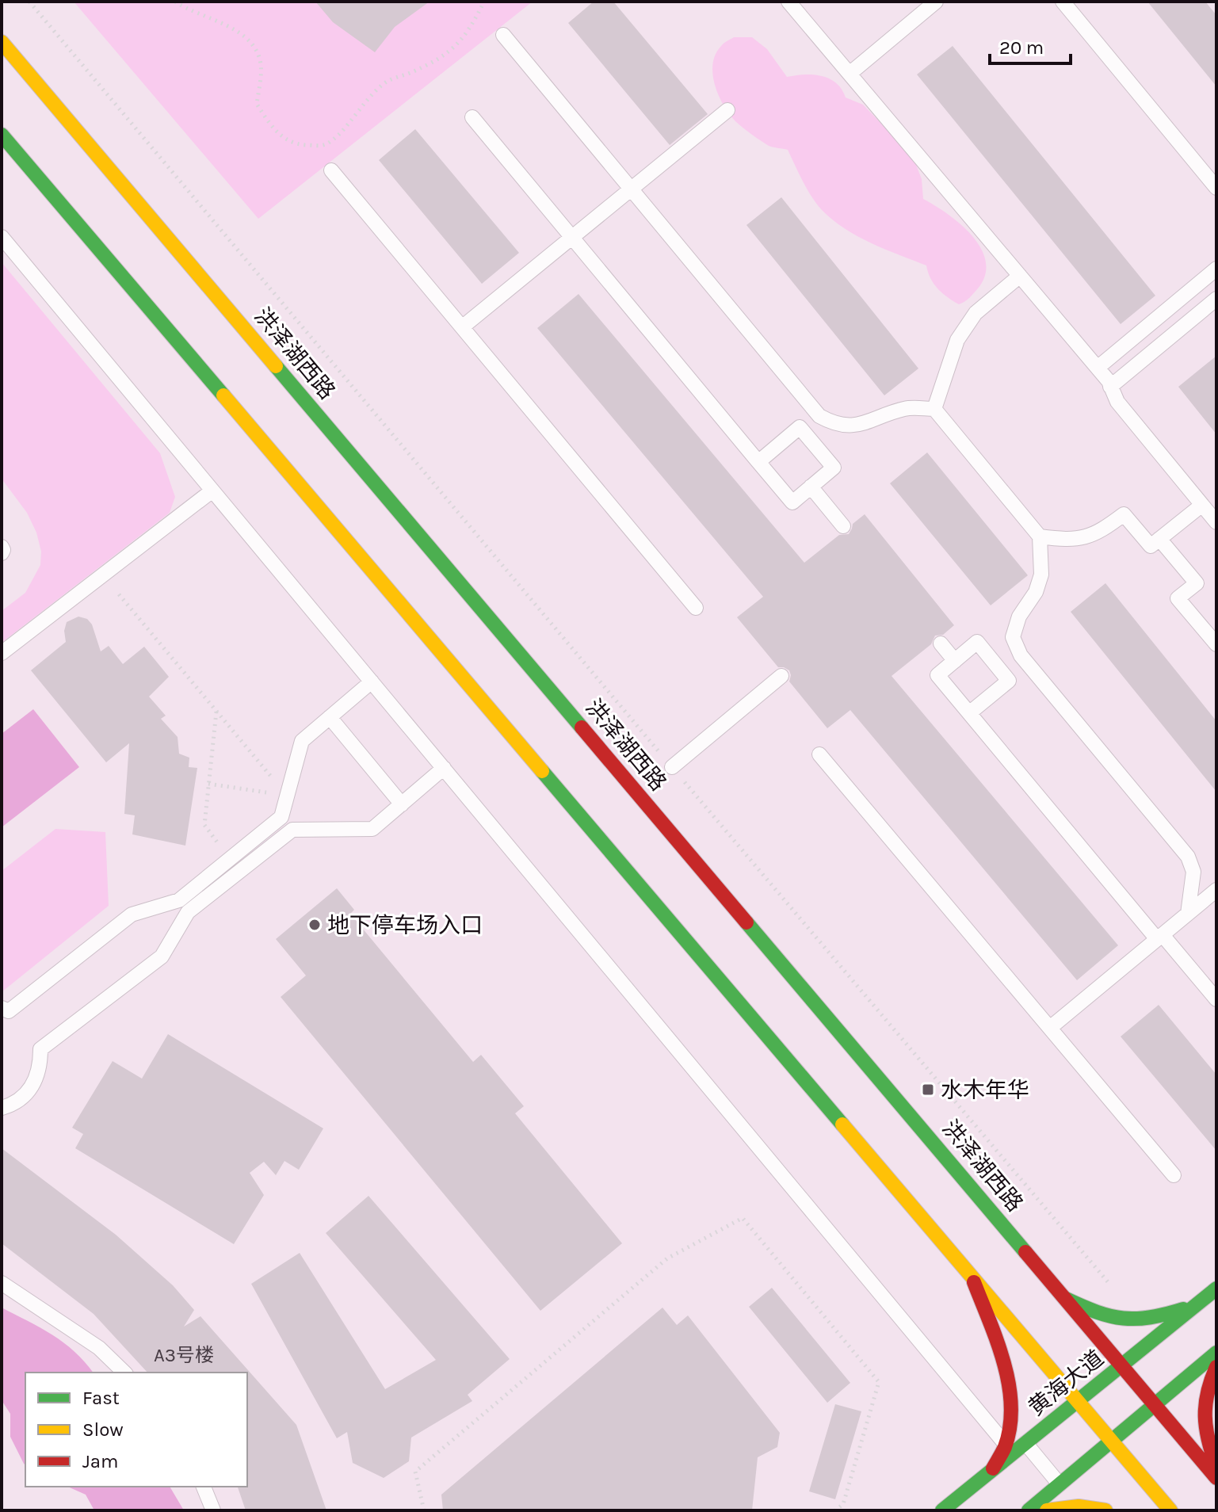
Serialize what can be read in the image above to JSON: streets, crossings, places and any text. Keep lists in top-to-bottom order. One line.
{"streets":{"main road":["洪泽湖西路","黄海大道"]},"crossings":[["洪泽湖西路","黄海大道"]],"places":{"other":["地下停车场入口"],"transit":["水木年华"]},"house_numbers":["A3号楼"],"legend":["Fast","Slow","Jam"],"scale_bar":"20 m"}
